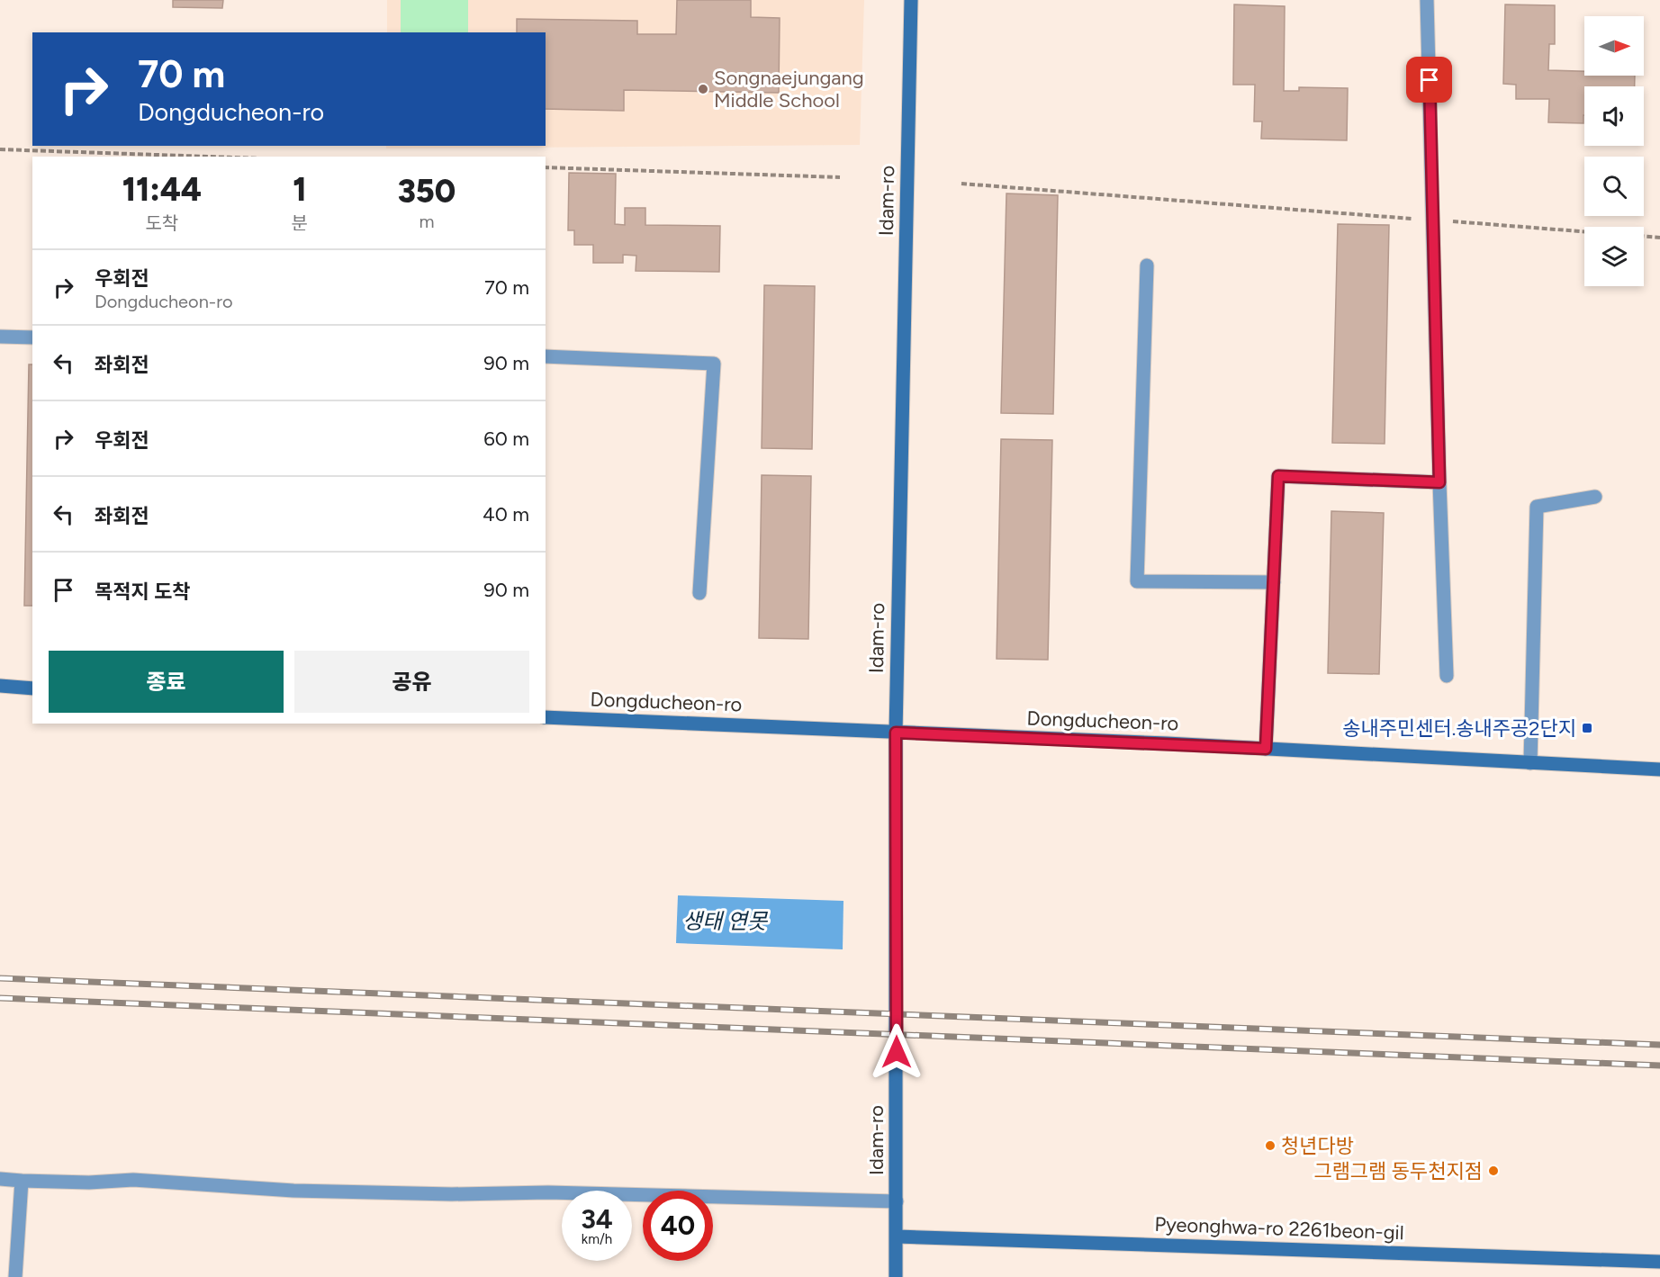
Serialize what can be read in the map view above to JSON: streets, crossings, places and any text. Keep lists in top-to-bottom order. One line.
{"streets":{"street":["Idam-ro","Dongducheon-ro","Pyeonghwa-ro 2261beon-gil"]},"crossings":[["Idam-ro","Dongducheon-ro"],["Idam-ro","Pyeonghwa-ro 2261beon-gil"]],"water":["생태 연못"],"places":{"other":["Songnaejungang Middle School","청년다방","그램그램 동두천지점"],"transit":["송내주민센터.송내주공2단지"]},"north":"right","page":{"turn":["70 m","Dongducheon-ro"],"eta":["11:44","도착","1","분","350","m"],"list":[{"name":"우회전","note":"Dongducheon-ro","value":"70 m"},{"name":"좌회전","value":"90 m"},{"name":"우회전","value":"60 m"},{"name":"좌회전","value":"40 m"},{"name":"목적지 도착","value":"90 m"}],"buttons":["종료","공유"],"speed":"34 km/h","limit":"40"}}
